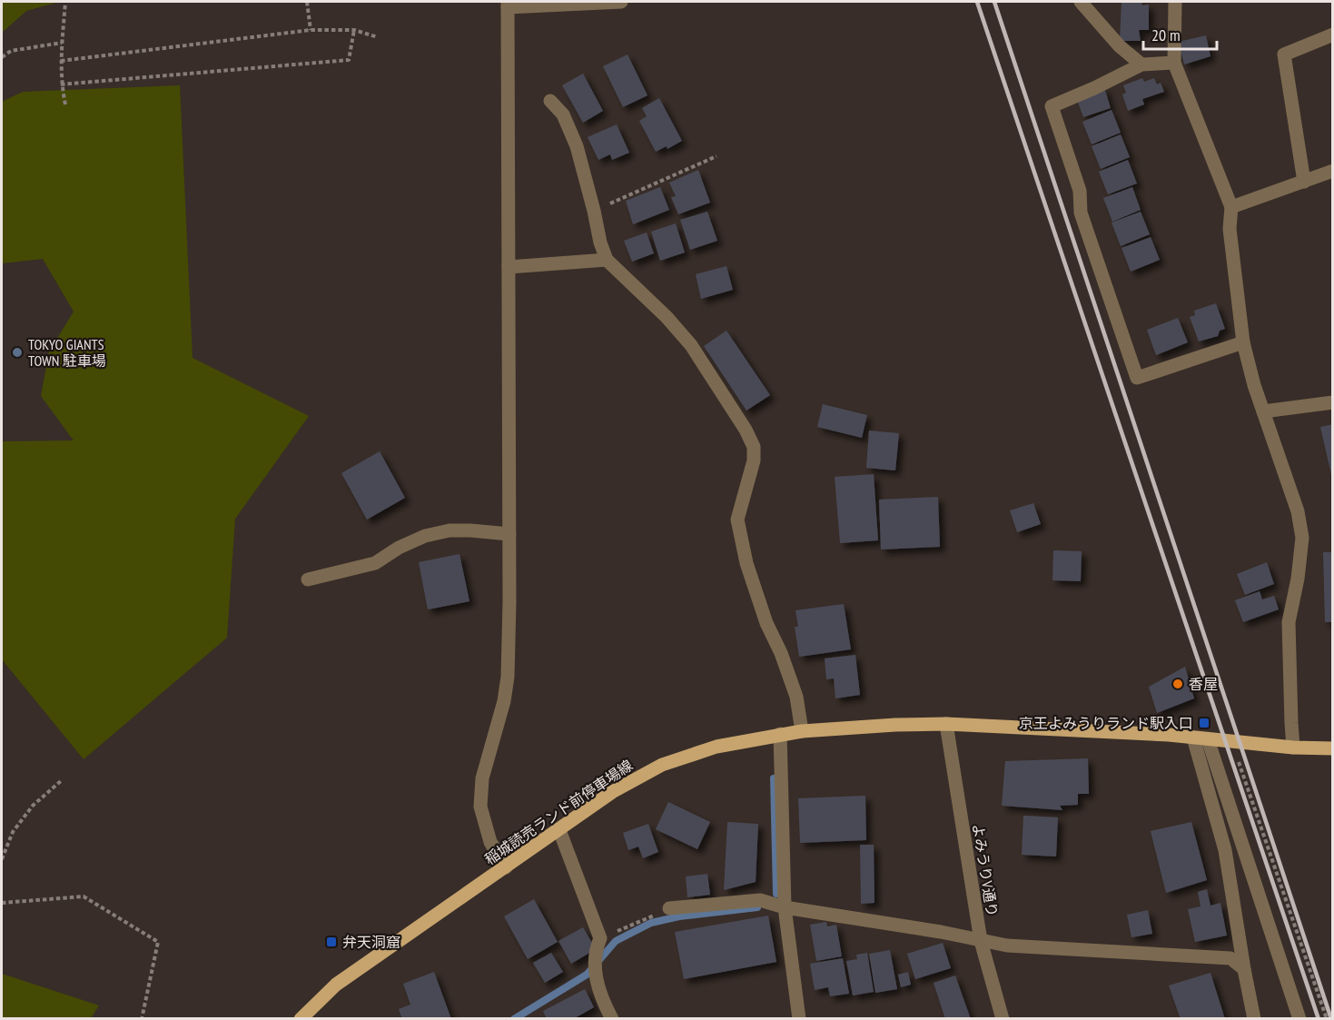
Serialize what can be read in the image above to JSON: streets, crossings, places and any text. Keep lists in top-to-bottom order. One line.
{"streets":{"main road":["稲城読売ランド前停車場線"],"street":["よみうりV通り"]},"crossings":[["稲城読売ランド前停車場線","よみうりV通り"]],"places":{"other":["TOKYO GIANTS TOWN 駐車場","香屋"],"transit":["京王よみうりランド駅入口","弁天洞窟"]},"scale_bar":"20 m"}
